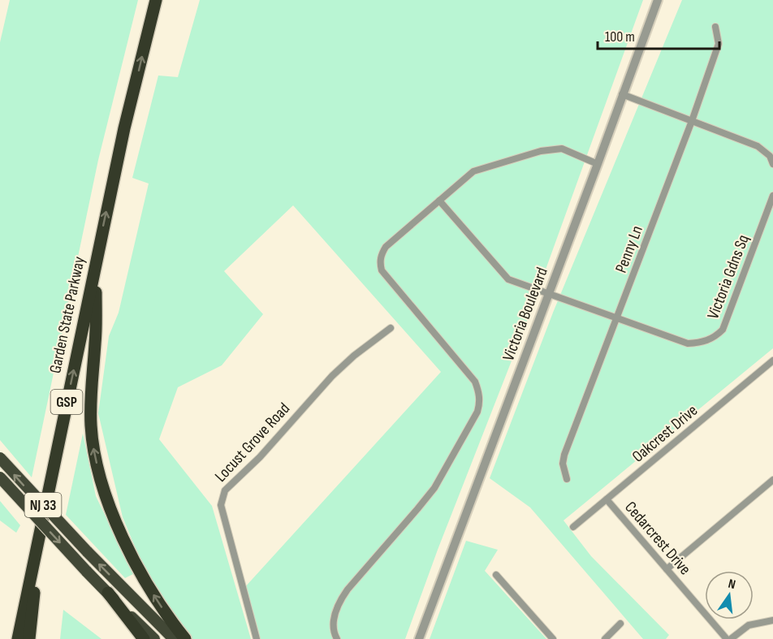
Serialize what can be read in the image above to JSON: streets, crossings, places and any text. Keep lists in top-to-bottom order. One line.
{"streets":{"highway":["Garden State Parkway","GSP","NJ 33"],"street":["Penny Ln","Victoria Gdns Sq","Victoria Boulevard","Oakcrest Drive","Locust Grove Road","Cedarcrest Drive"]},"crossings":[["Penny Ln","Victoria Gdns Sq"],["Victoria Gdns Sq","Victoria Boulevard"],["Oakcrest Drive","Cedarcrest Drive"]],"one_way":["Garden State Parkway"],"scale_bar":"100 m","north":"top"}
